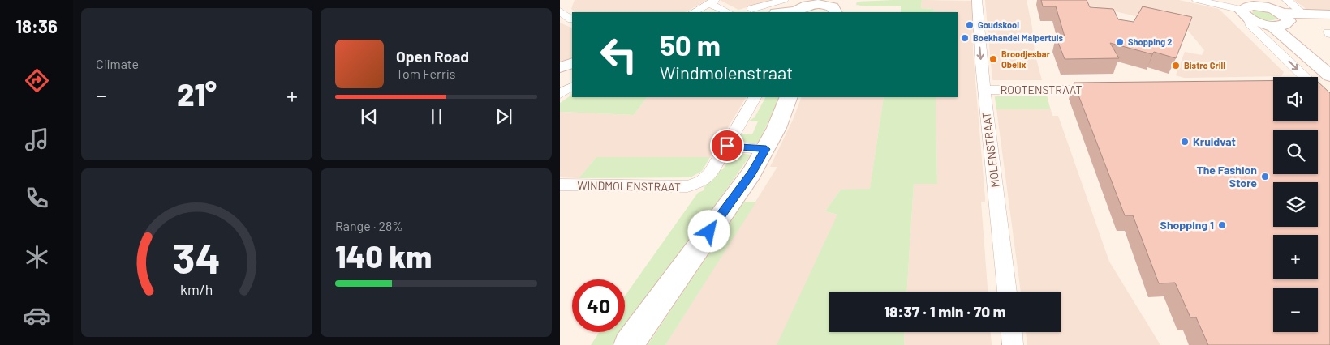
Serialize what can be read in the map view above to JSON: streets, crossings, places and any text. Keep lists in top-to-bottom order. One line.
{"streets":{"street":["ROOTENSTRAAT","MOLENSTRAAT","WINDMOLENSTRAAT"]},"crossings":[["ROOTENSTRAAT","MOLENSTRAAT"]],"places":["Goudskool","Boekhandel Malpertuis","Shopping 2","Broodjesbar Obelix","Bistro Grill","Kruidvat","The Fashion Store","Shopping 1"],"page":{"tabs":"18:36","tile":["Climate",["Range · 28%","140 km"]],"turn":["50 m","Windmolenstraat"],"song":["Open Road","Tom Ferris"],"map_buttons":["+","−"],"heat":["−","21°","+"],"limit":"40","trip":"18:37 · 1 min · 70 m","gauge":["34","km/h"]}}
